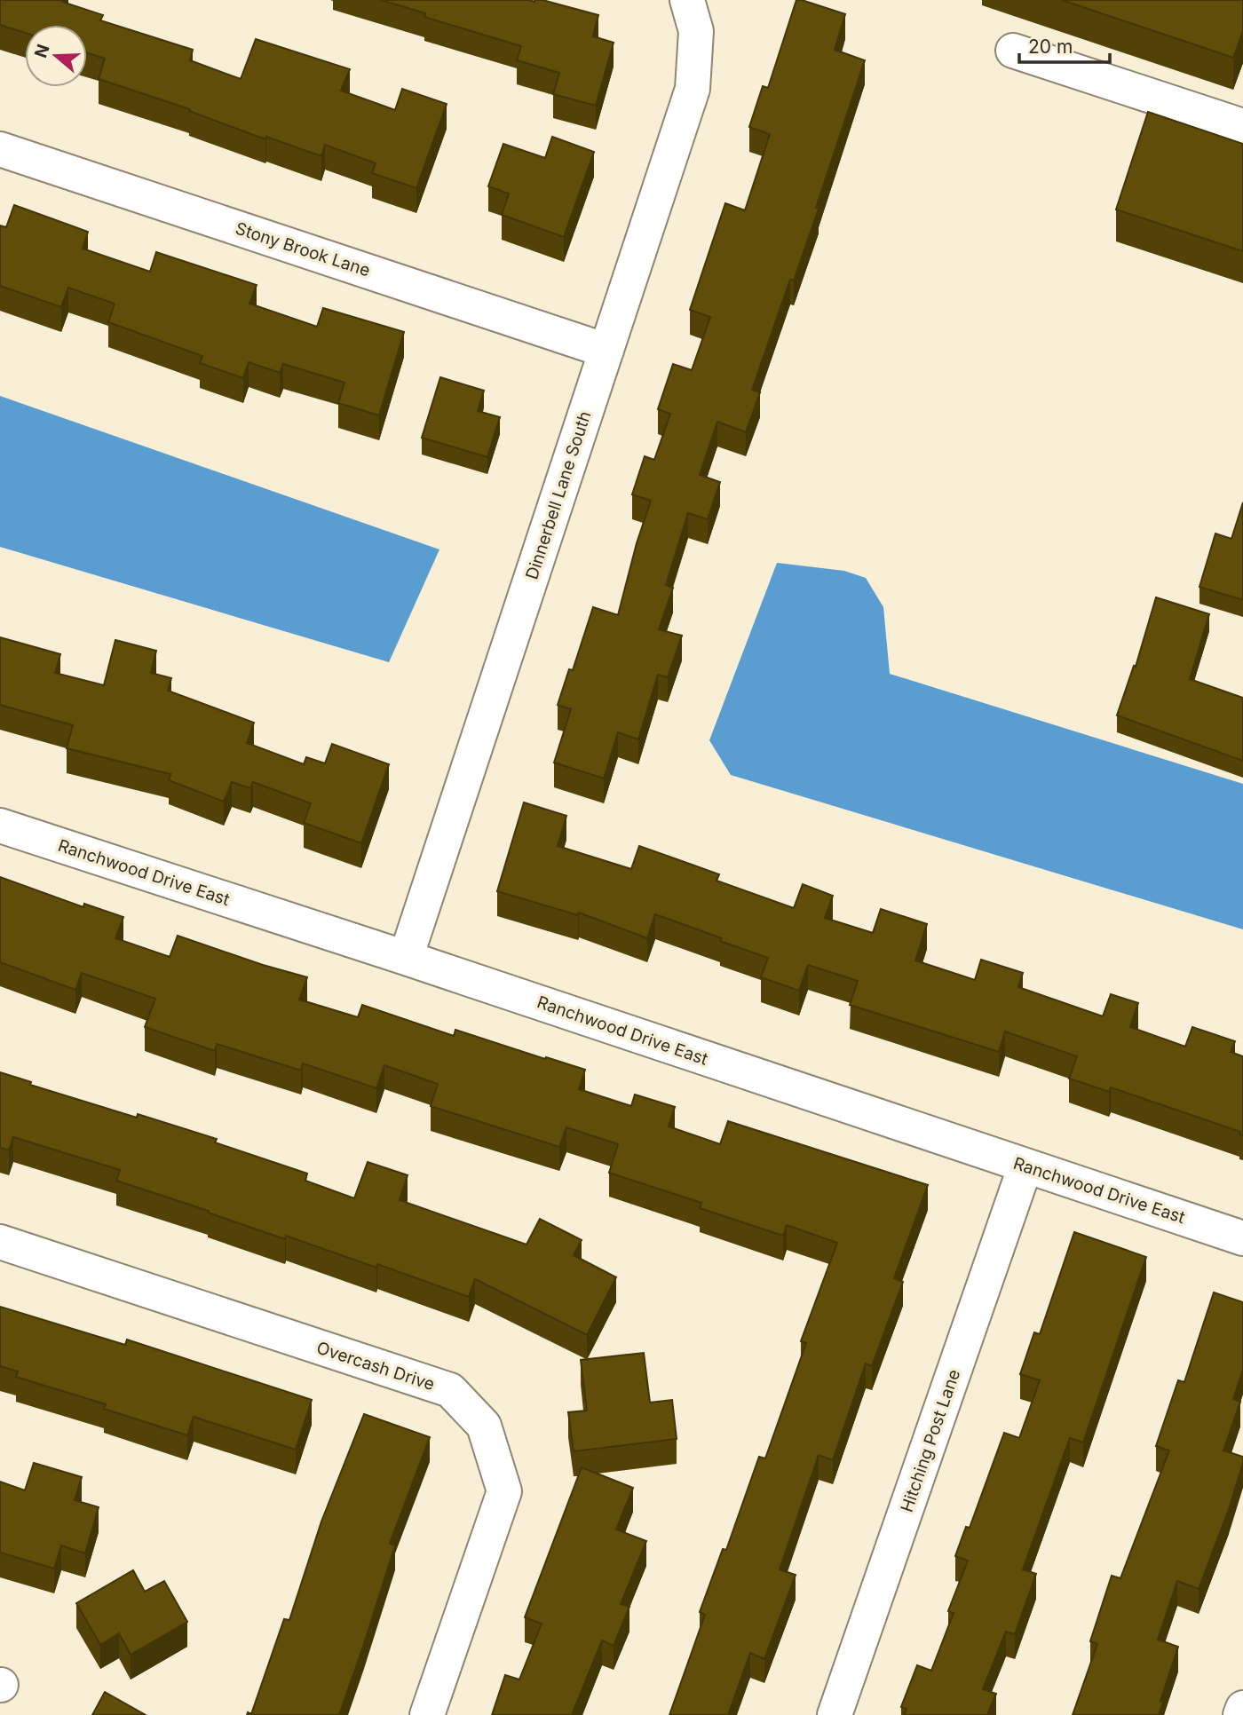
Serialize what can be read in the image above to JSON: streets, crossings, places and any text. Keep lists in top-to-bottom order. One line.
{"streets":{"street":["Stony Brook Lane","Dinnerbell Lane South","Ranchwood Drive East","Overcash Drive","Hitching Post Lane"]},"crossings":[["Stony Brook Lane","Dinnerbell Lane South"],["Dinnerbell Lane South","Ranchwood Drive East"],["Ranchwood Drive East","Hitching Post Lane"]],"scale_bar":"20 m","north":"left"}
